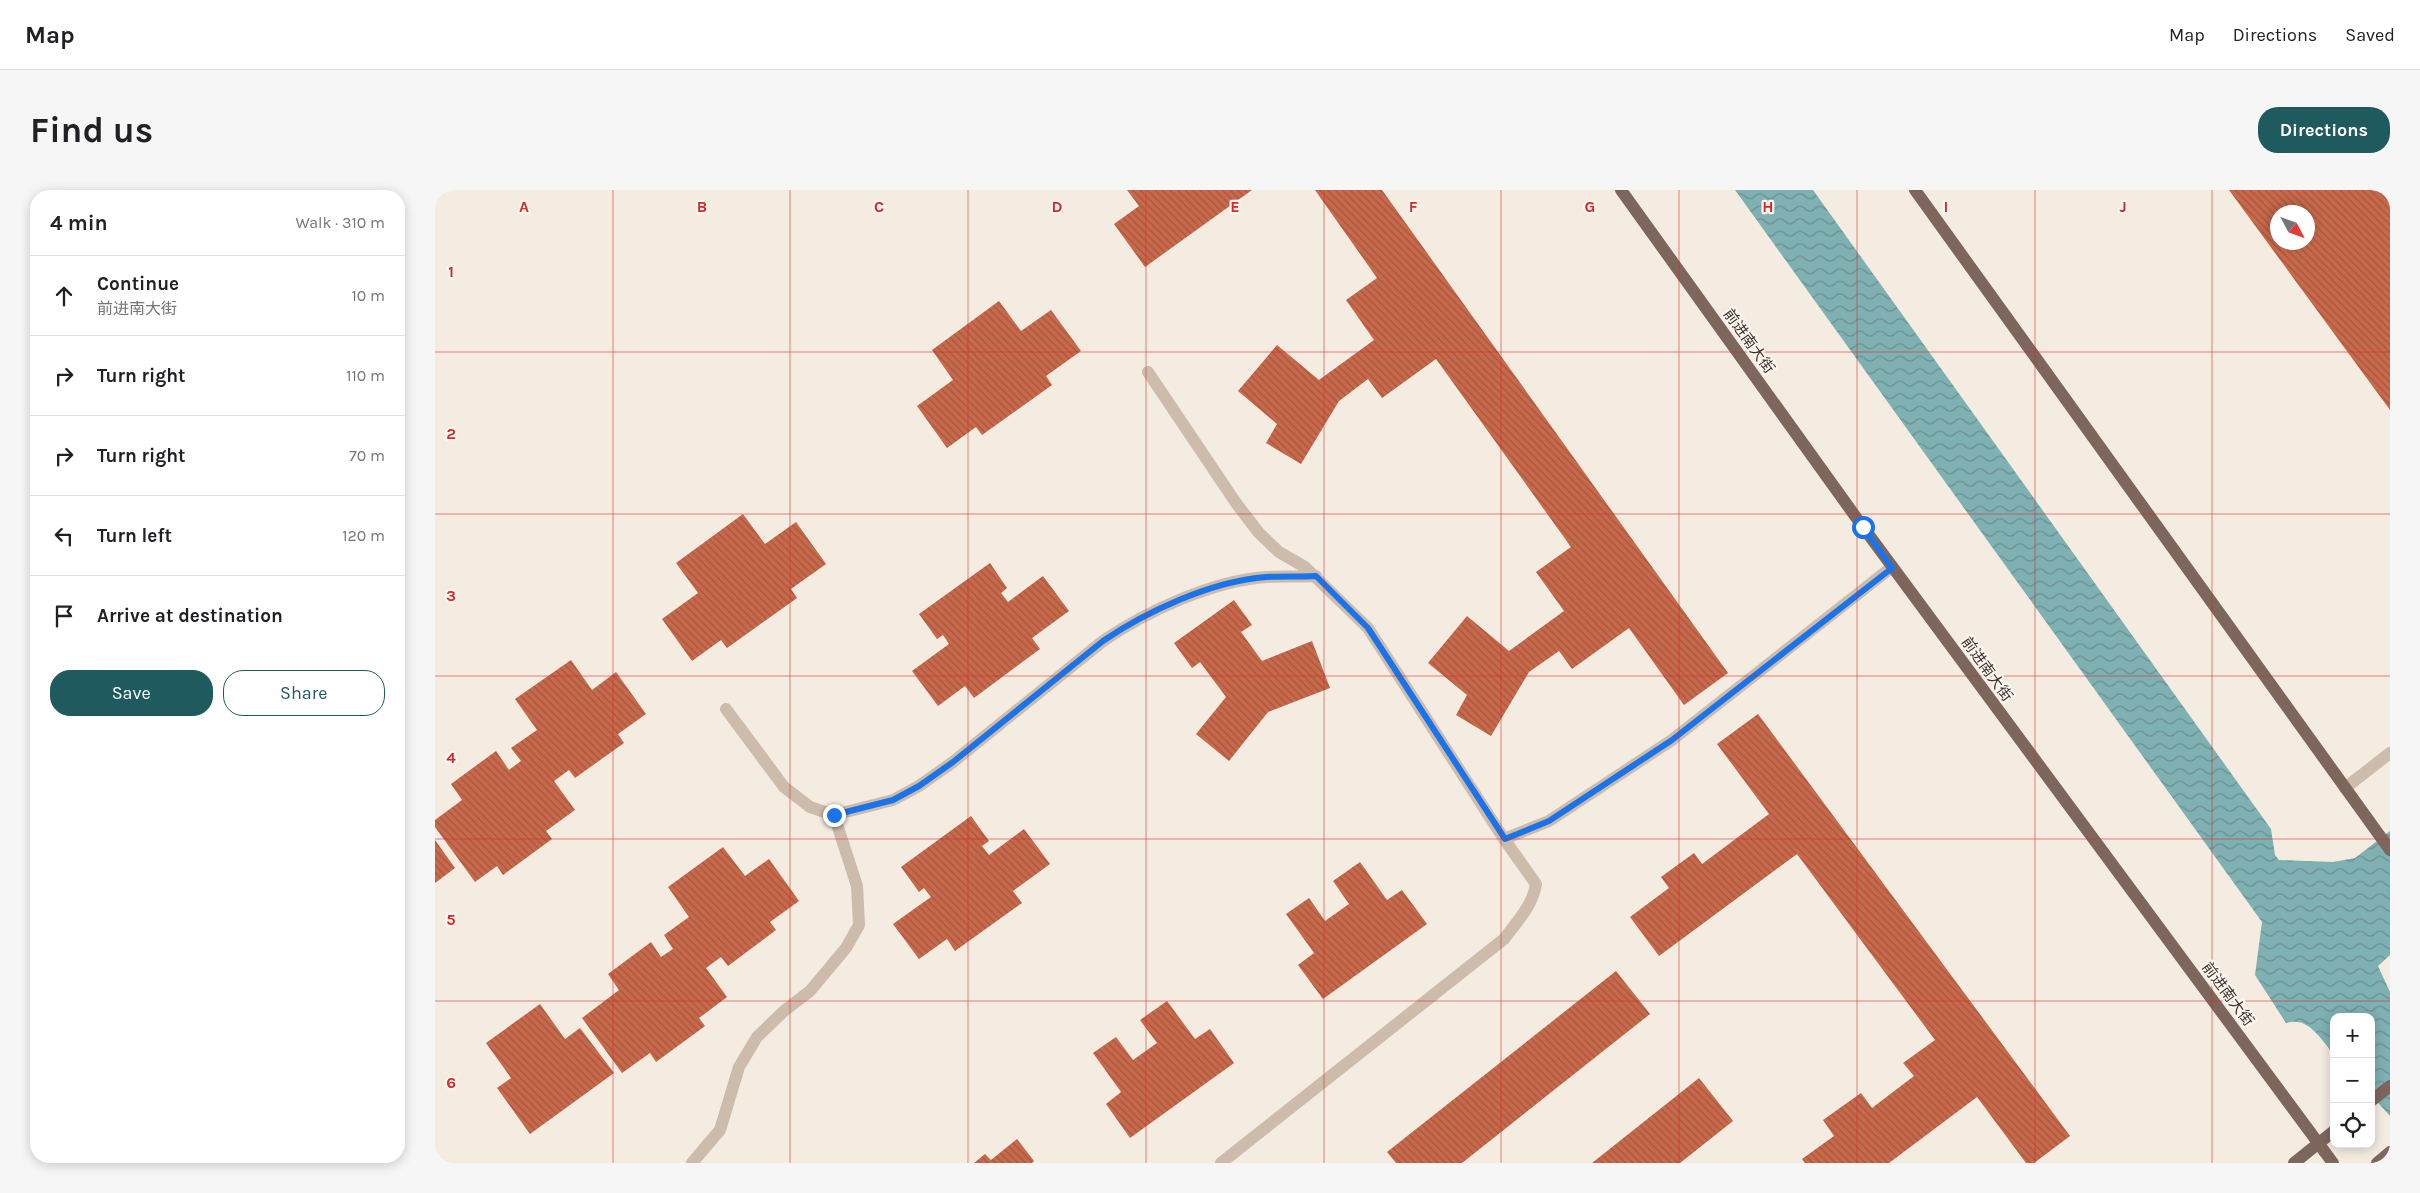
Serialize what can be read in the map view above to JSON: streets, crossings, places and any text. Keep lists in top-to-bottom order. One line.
{"streets":{"main road":["前进南大街"]},"north":"bottom right","page":{"header":"Map","nav":["Map","Directions","Saved"],"buttons":["Directions",["Save","Share"]],"title":"Find us","heading":["4 min","Walk · 310 m"],"list":[["Continue","前进南大街","10 m"],["Turn right","110 m"],["Turn right","70 m"],["Turn left","120 m"],"Arrive at destination"],"map_buttons":["+","−"]},"grid":{"columns":["A","B","C","D","E","F","G","H","I","J"],"rows":["1","2","3","4","5","6"]}}
